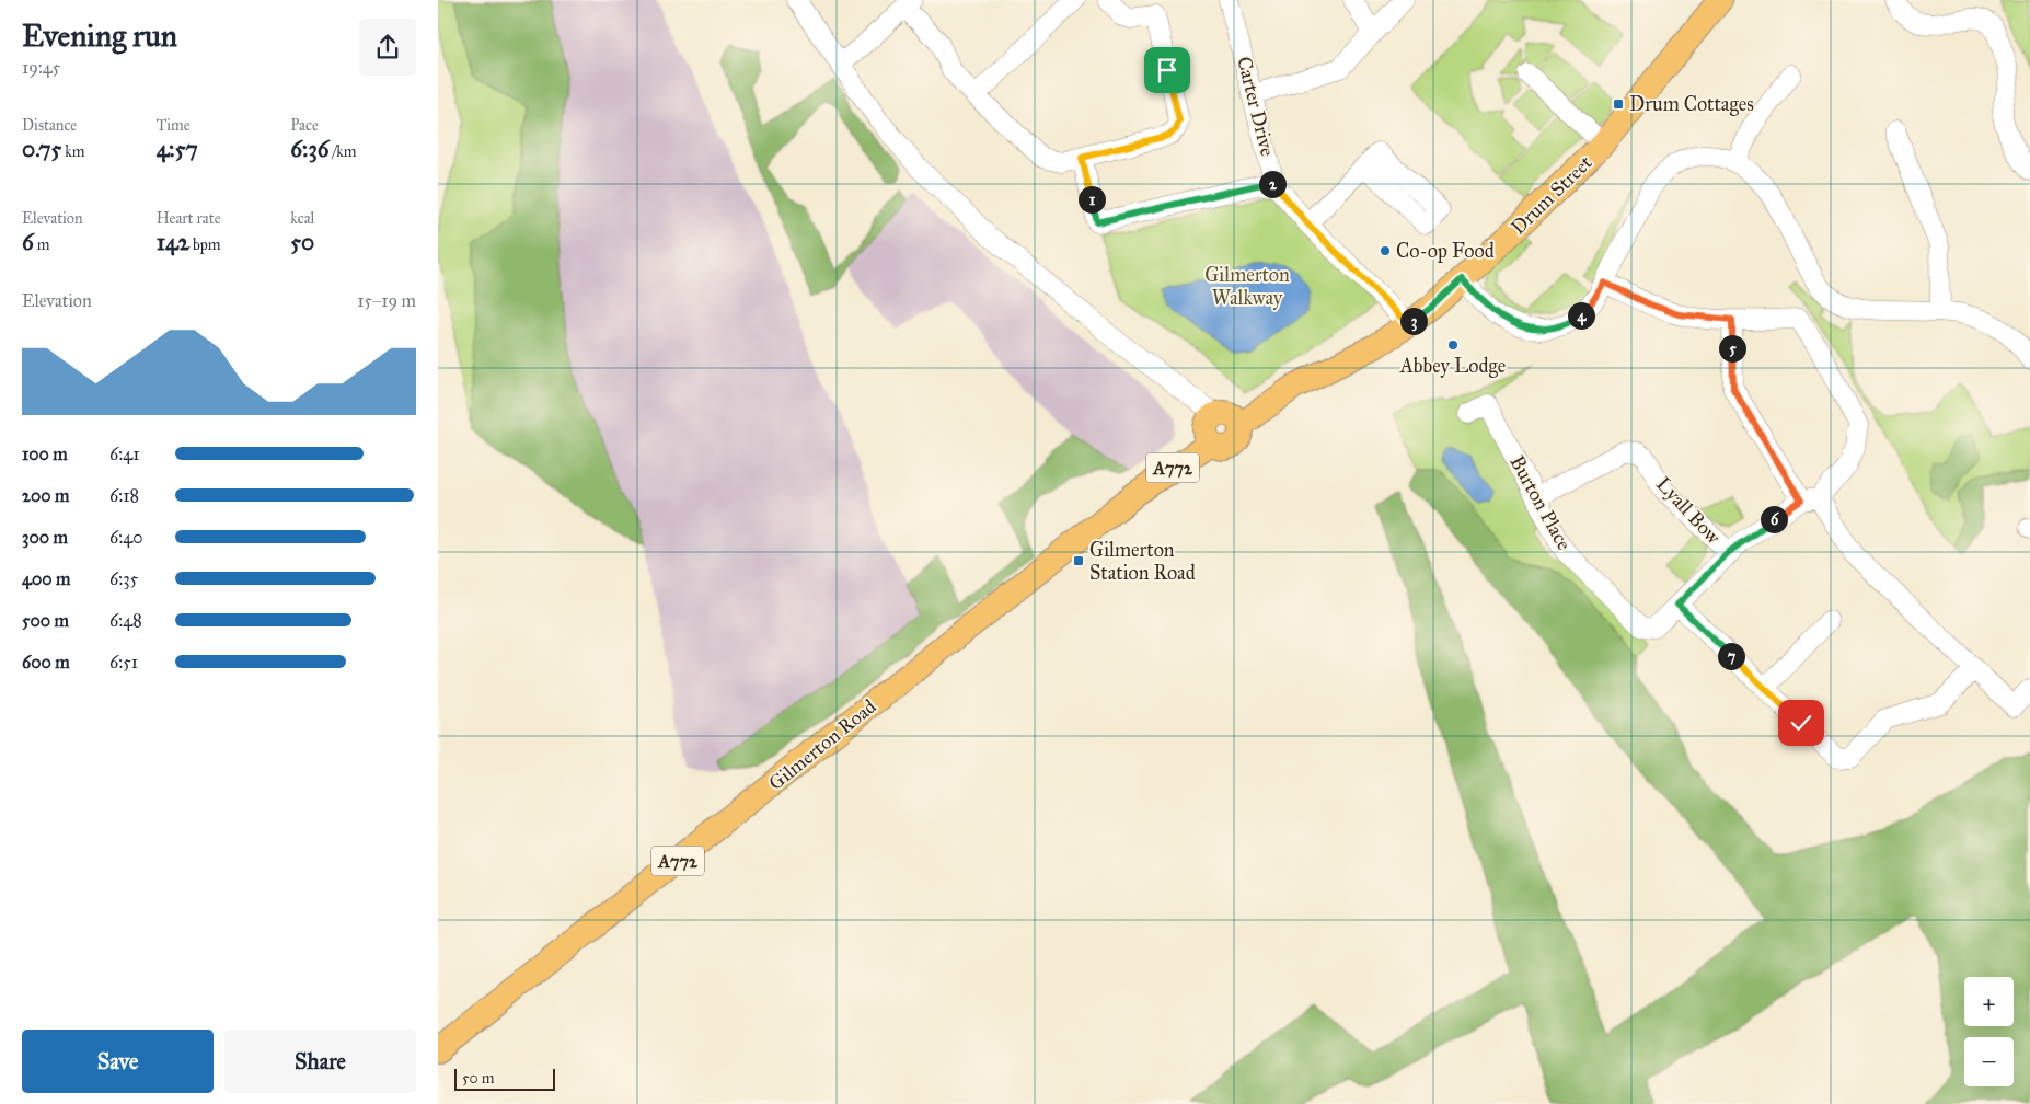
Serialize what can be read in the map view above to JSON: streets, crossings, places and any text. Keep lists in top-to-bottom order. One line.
{"streets":{"main road":["Drum Street","A772","Gilmerton Road"],"street":["Carter Drive","Burton Place","Lyall Bow"]},"crossings":[["Carter Drive","Drum Street"],["Drum Street","A772"],["Drum Street","Gilmerton Road"],["A772","Gilmerton Road"],["Burton Place","Lyall Bow"]],"parks":["Gilmerton Walkway"],"places":{"transit":["Drum Cottages","Gilmerton Station Road"],"other":["Co-op Food","Abbey Lodge"]},"scale_bar":"50 m","page":{"heading":["Evening run","19:45"],"stats":[["Distance","0.75 km"],["Time","4:57"],["Pace","6:36 /km"],["Elevation","6 m"],["Heart rate","142 bpm"],["kcal","50"]],"pins":["2","1","4","3","5","6","7"],"chart":["Elevation","15–19 m"],"list":[{"name":"100 m","note":"6:41"},{"name":"200 m","note":"6:18"},{"name":"300 m","note":"6:40"},{"name":"400 m","note":"6:35"},{"name":"500 m","note":"6:48"},{"name":"600 m","note":"6:51"}],"map_buttons":["+","−"],"buttons":["Save","Share"],"scale":"50 m"}}
